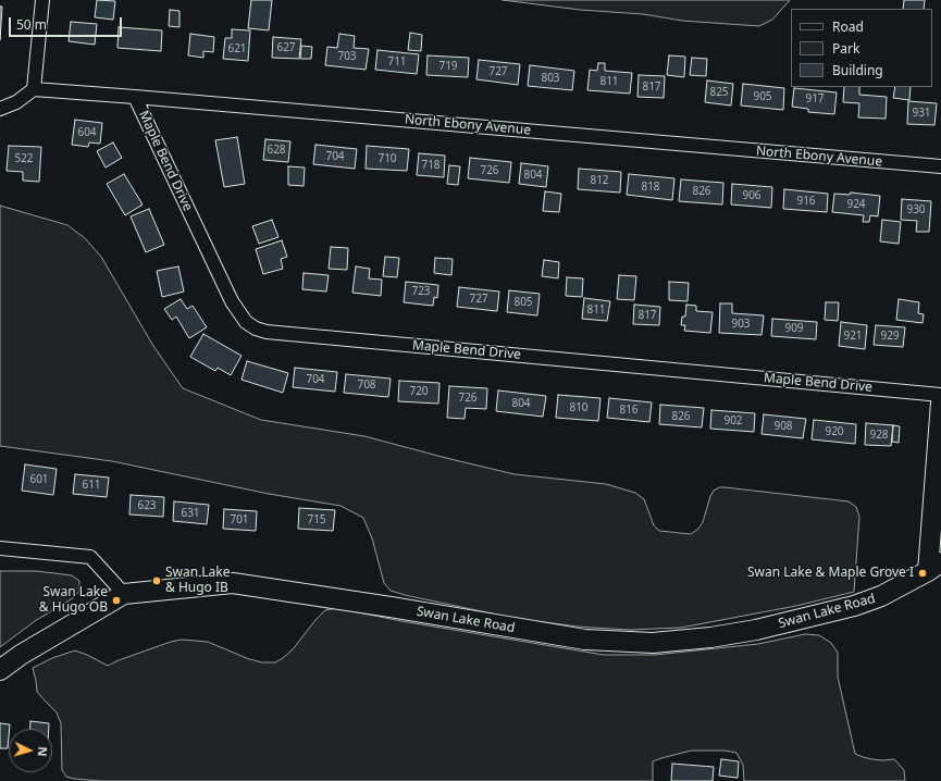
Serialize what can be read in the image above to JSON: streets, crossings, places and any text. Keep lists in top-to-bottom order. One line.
{"streets":{"street":["North Ebony Avenue","Maple Bend Drive","Swan Lake Road"]},"crossings":[["North Ebony Avenue","Maple Bend Drive"]],"places":["Swan Lake & Maple Grove I","Swan Lake & Hugo IB","Swan Lake & Hugo OB"],"house_numbers":["627","621","703","711","719","727","803","811","817","825","905","917","931","604","628","704","522","710","718","726","804","812","818","826","906","916","924","930","723","727","805","811","817","903","909","921","929","704","708","720","726","804","810","816","826","902","908","920","928","601","611","623","631","701","715"],"legend":["Road","Park","Building"],"scale_bar":"50 m","north":"right"}
